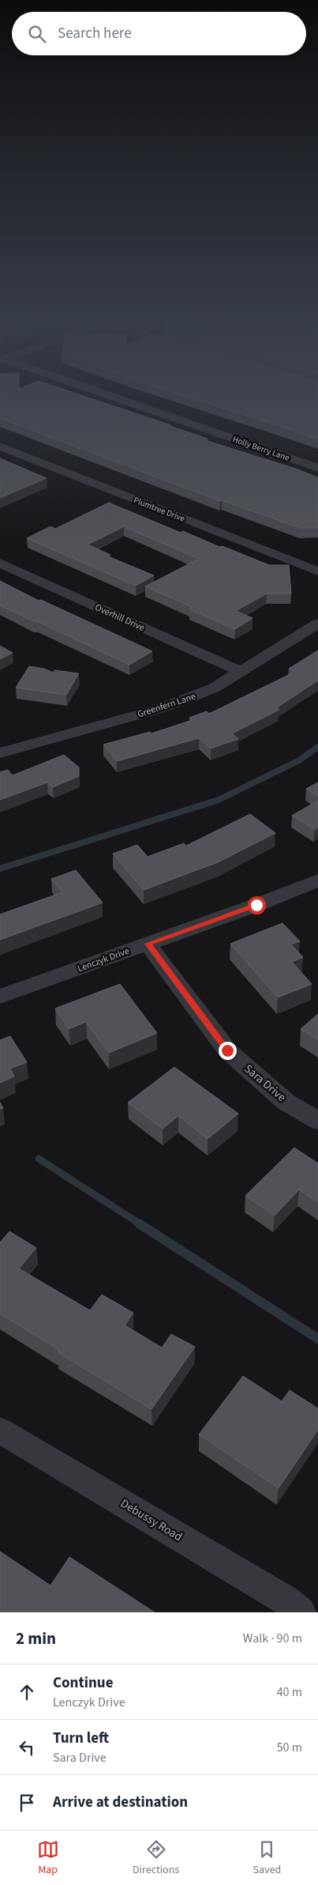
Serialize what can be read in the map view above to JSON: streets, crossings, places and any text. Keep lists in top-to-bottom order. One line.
{"streets":{"street":["Holly Berry Lane","Plumtree Drive","Overhill Drive","Greenfern Lane","Lenczyk Drive","Sara Drive","Debussy Road"]},"crossings":[["Overhill Drive","Greenfern Lane"],["Lenczyk Drive","Sara Drive"]],"page":{"search":"Search here","heading":["2 min","Walk · 90 m"],"list":[["Continue","Lenczyk Drive","40 m"],["Turn left","Sara Drive","50 m"],"Arrive at destination"],"nav":["Map","Directions","Saved"]}}
